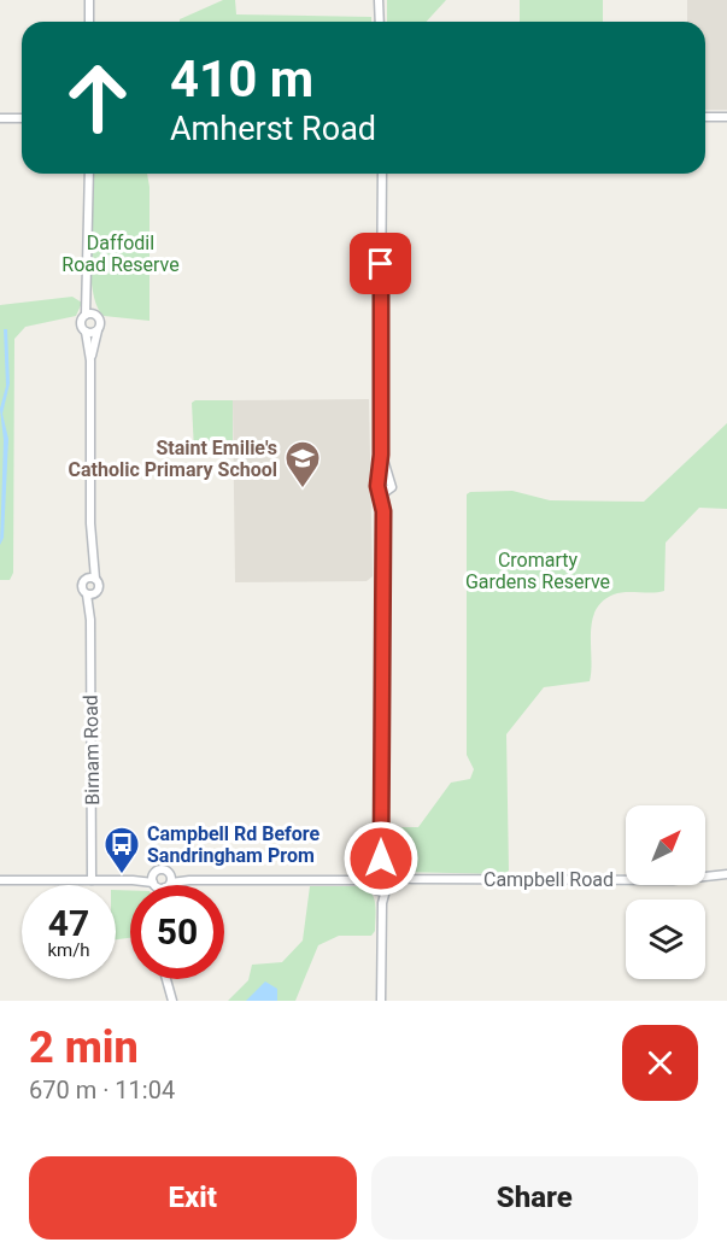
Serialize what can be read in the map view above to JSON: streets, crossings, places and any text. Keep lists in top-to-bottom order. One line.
{"streets":{"street":["Birnam Road","Campbell Road"]},"parks":["Daffodil Road Reserve","Cromarty Gardens Reserve"],"places":{"school or university":["Staint Emilie's Catholic Primary School"],"bus stop":["Campbell Rd Before Sandringham Prom"]},"north":"top right","page":{"turn":["410 m","Amherst Road"],"speed":"47 km/h","limit":"50","heading":["2 min","670 m · 11:04"],"buttons":["Exit","Share"]}}
